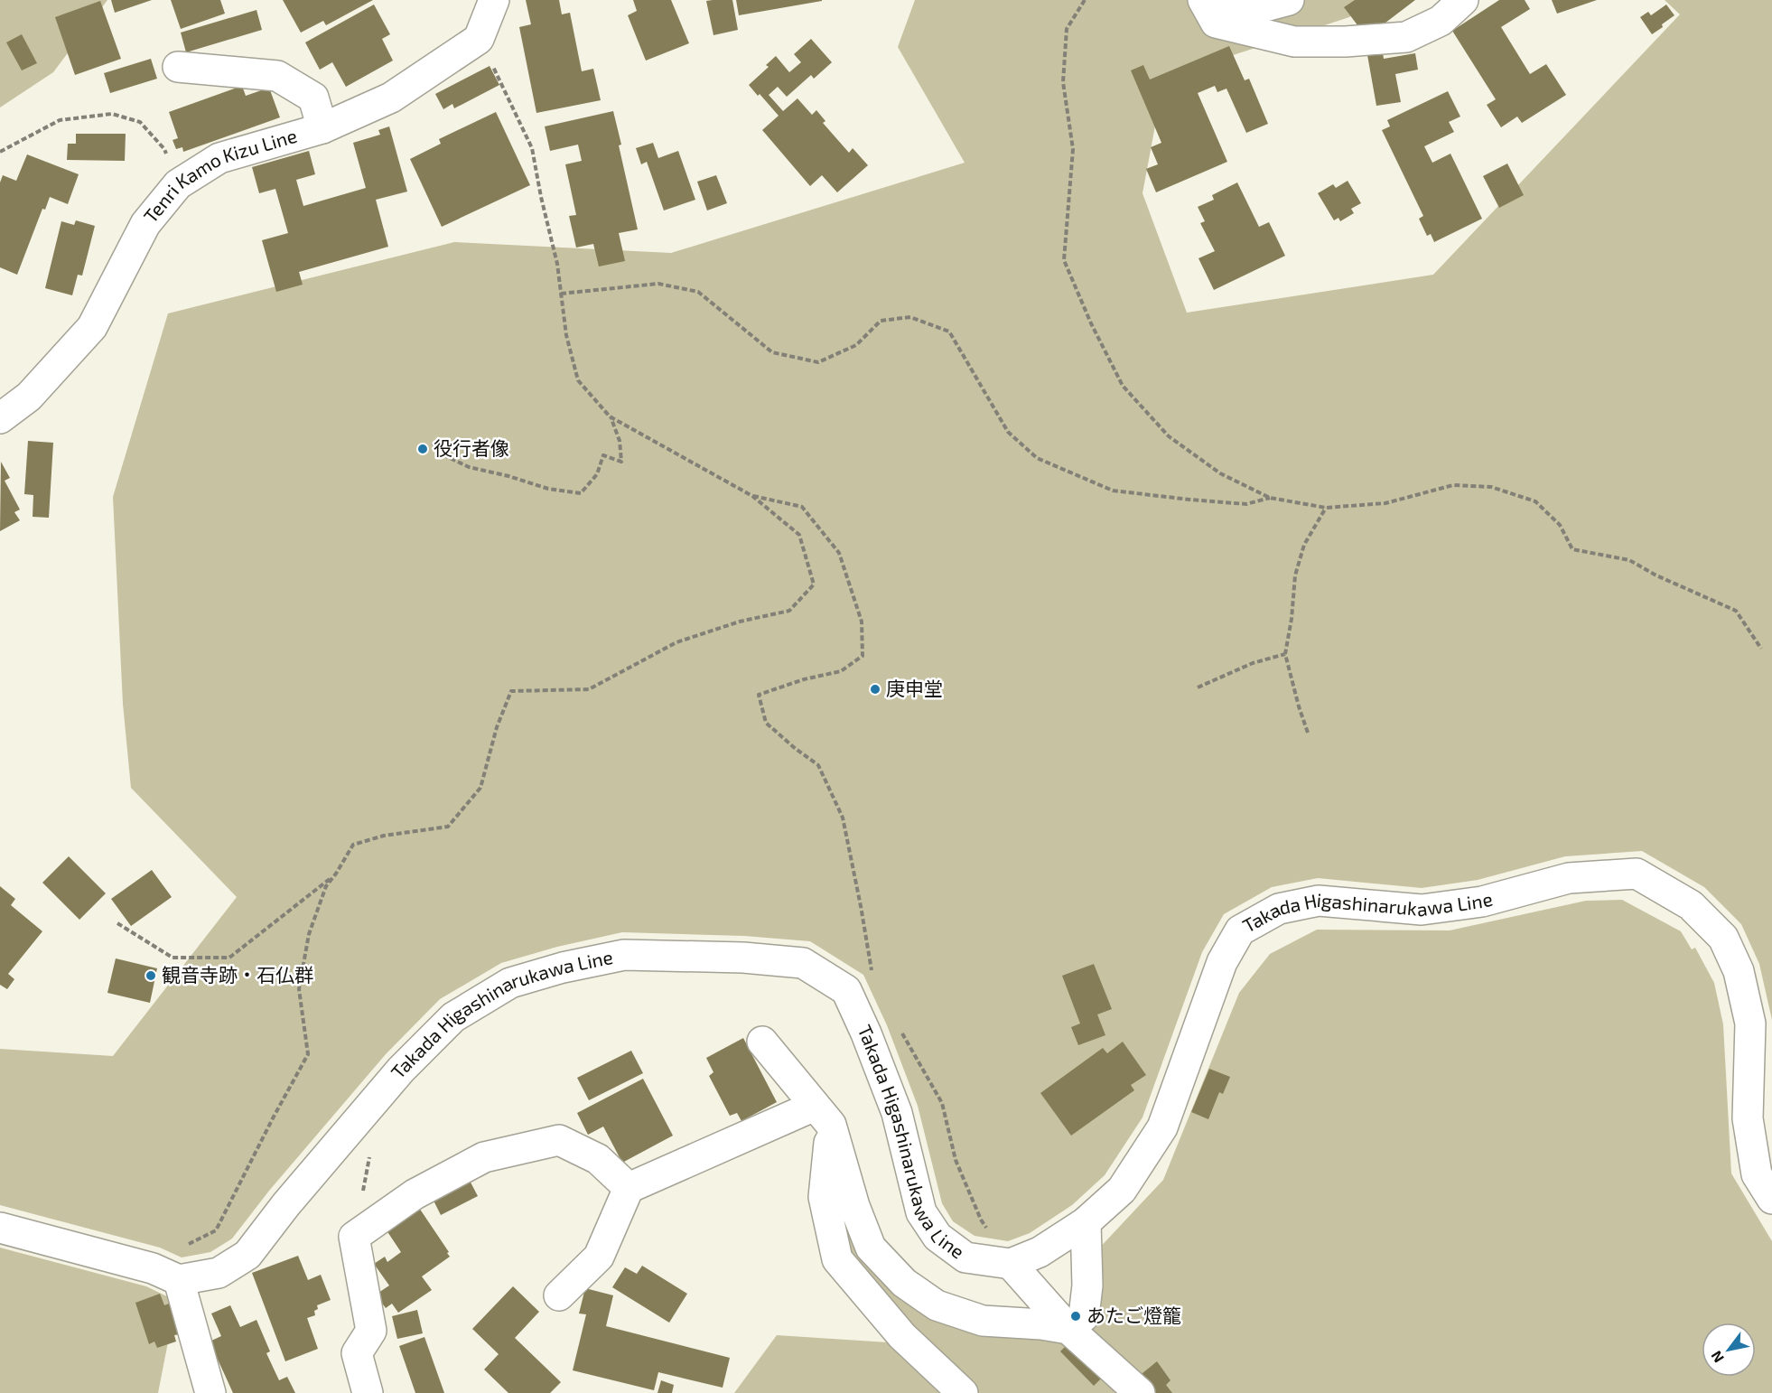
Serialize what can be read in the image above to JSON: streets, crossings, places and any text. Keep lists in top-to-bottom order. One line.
{"streets":{"main road":["Tenri Kamo Kizu Line","Takada Higashinarukawa Line"]},"places":["役行者像","庚申堂","観音寺跡・石仏群","あたご燈籠"],"north":"bottom left"}
